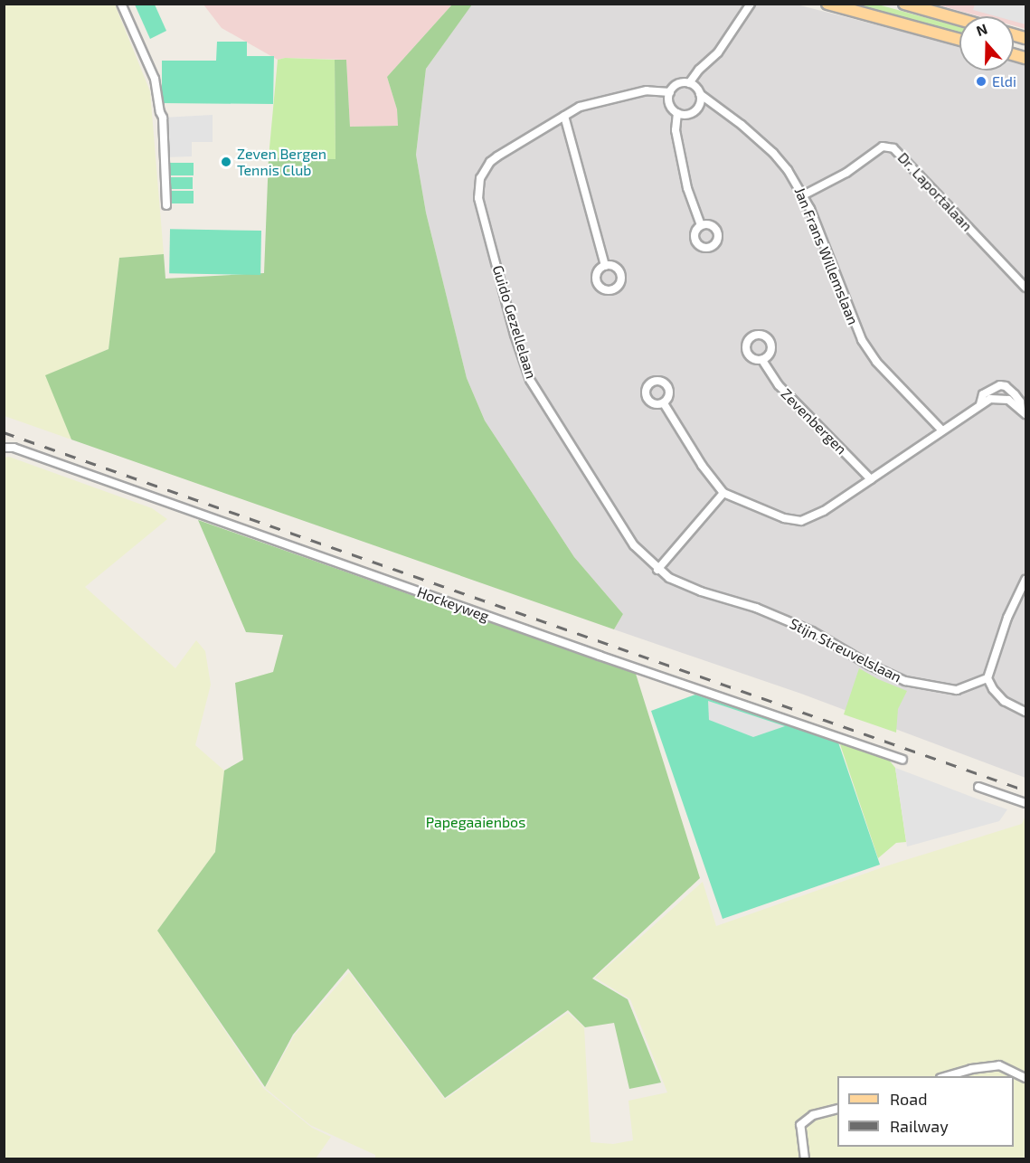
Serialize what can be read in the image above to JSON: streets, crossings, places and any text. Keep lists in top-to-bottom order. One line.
{"streets":{"street":["Dr. Laportalaan","Jan Frans Willemslaan","Guido Gezellelaan","Zevenbergen","Hockeyweg","Stijn Streuvelslaan"]},"crossings":[["Dr. Laportalaan","Jan Frans Willemslaan"],["Jan Frans Willemslaan","Guido Gezellelaan"],["Guido Gezellelaan","Stijn Streuvelslaan"]],"parks":["Papegaaienbos"],"places":["Eldi","Zeven Bergen Tennis Club"],"legend":["Road","Railway"],"north":"top"}
